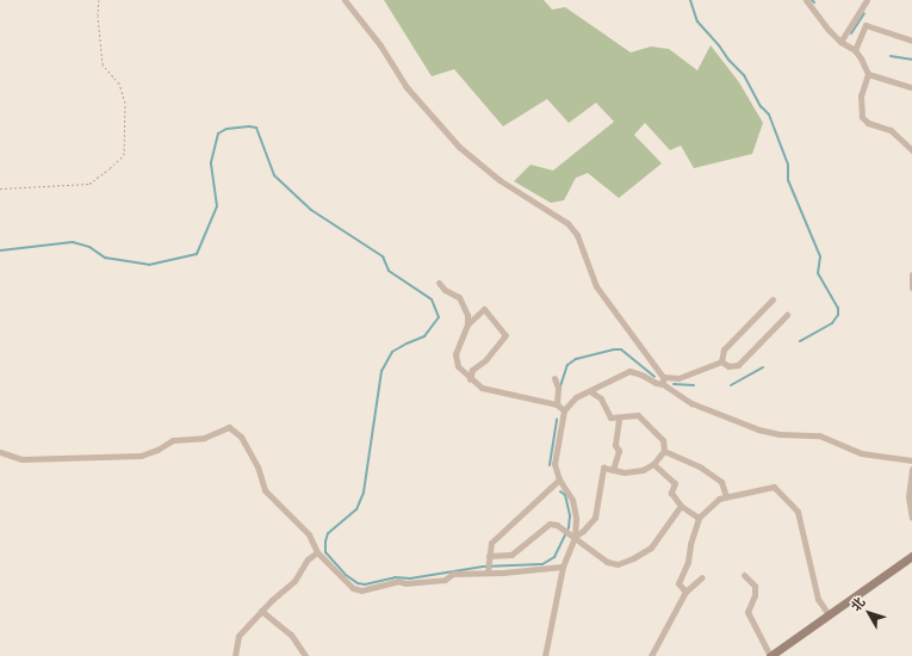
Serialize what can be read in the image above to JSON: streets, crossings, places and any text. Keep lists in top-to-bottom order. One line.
{"north":"top left"}
